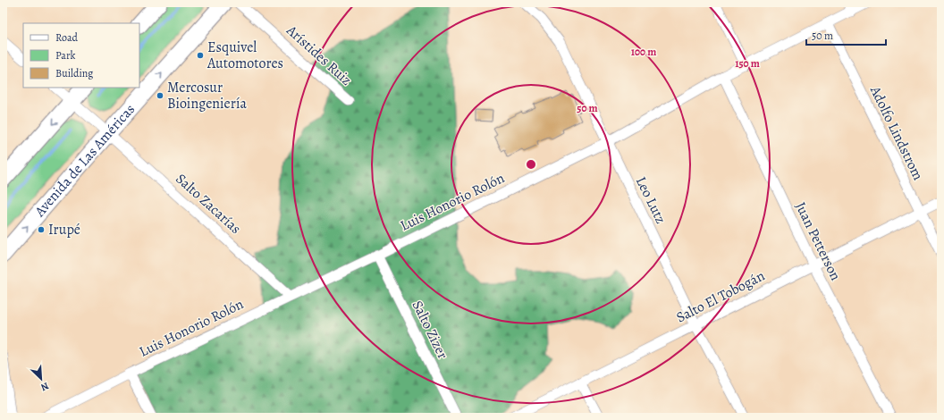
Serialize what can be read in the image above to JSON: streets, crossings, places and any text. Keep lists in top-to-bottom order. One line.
{"streets":{"main road":["Avenida de Las Américas"],"street":["Arístides Ruiz","Adolfo Lindstrom","Leo Lutz","Luis Honorio Rolón","Salto Zacarías","Juan Petterson","Salto El Tobogán","Salto Zizer"]},"crossings":[["Adolfo Lindstrom","Luis Honorio Rolón"],["Adolfo Lindstrom","Salto El Tobogán"],["Avenida de Las Américas","Salto Zacarías"],["Leo Lutz","Luis Honorio Rolón"],["Leo Lutz","Salto El Tobogán"],["Luis Honorio Rolón","Salto Zacarías"],["Luis Honorio Rolón","Juan Petterson"],["Luis Honorio Rolón","Salto Zizer"],["Juan Petterson","Salto El Tobogán"]],"places":["Esquivel Automotores","Mercosur Bioingeniería","Irupé"],"legend":["Road","Park","Building"],"scale_bar":"50 m","north":"bottom right","rings":["100 m","150 m","50 m"]}
